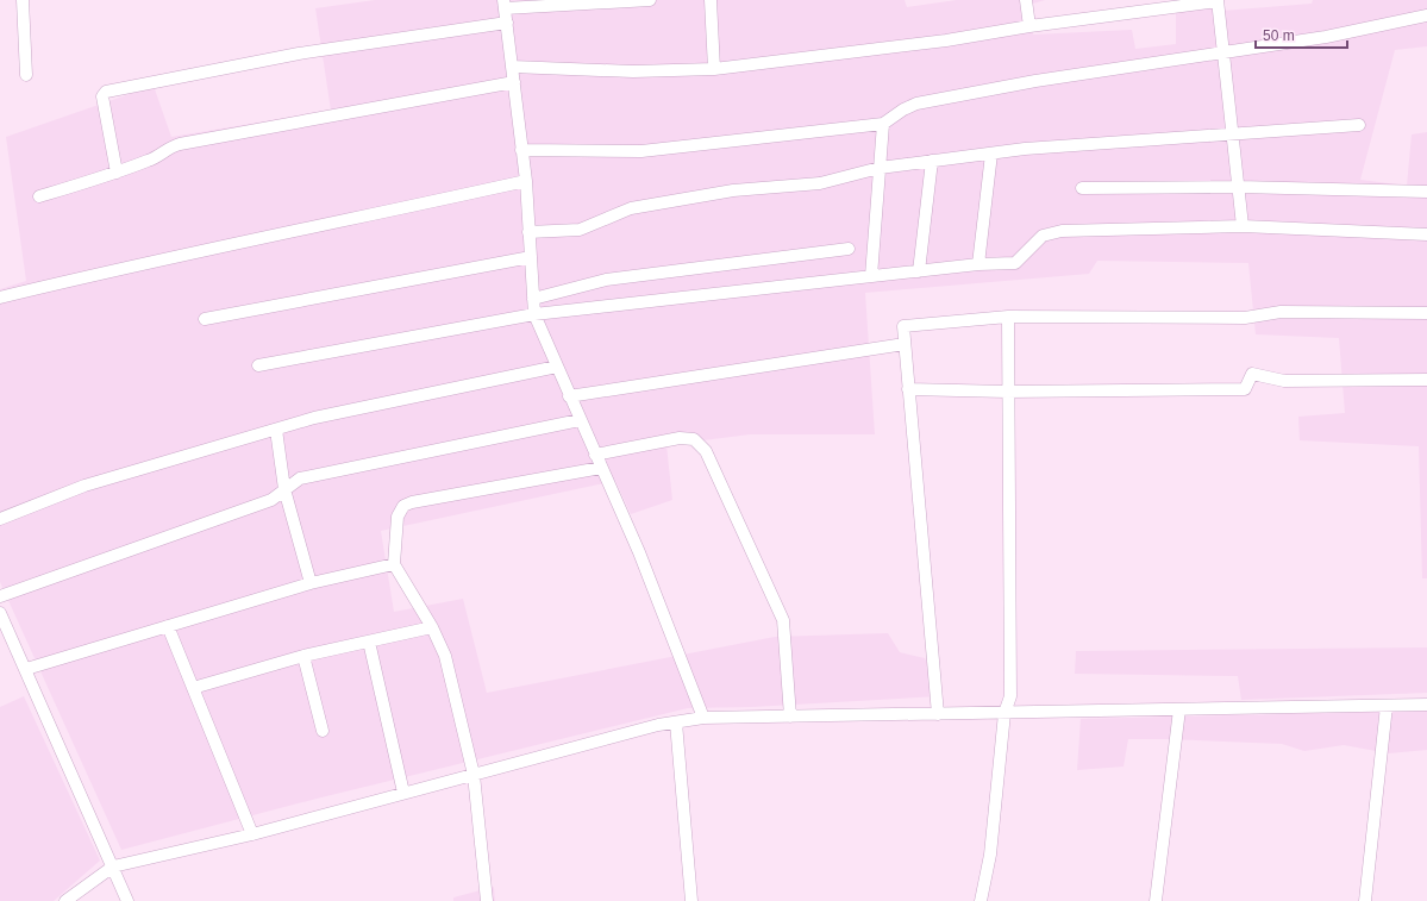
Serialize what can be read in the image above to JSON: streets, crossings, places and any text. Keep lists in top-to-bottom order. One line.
{"scale_bar":"50 m"}
